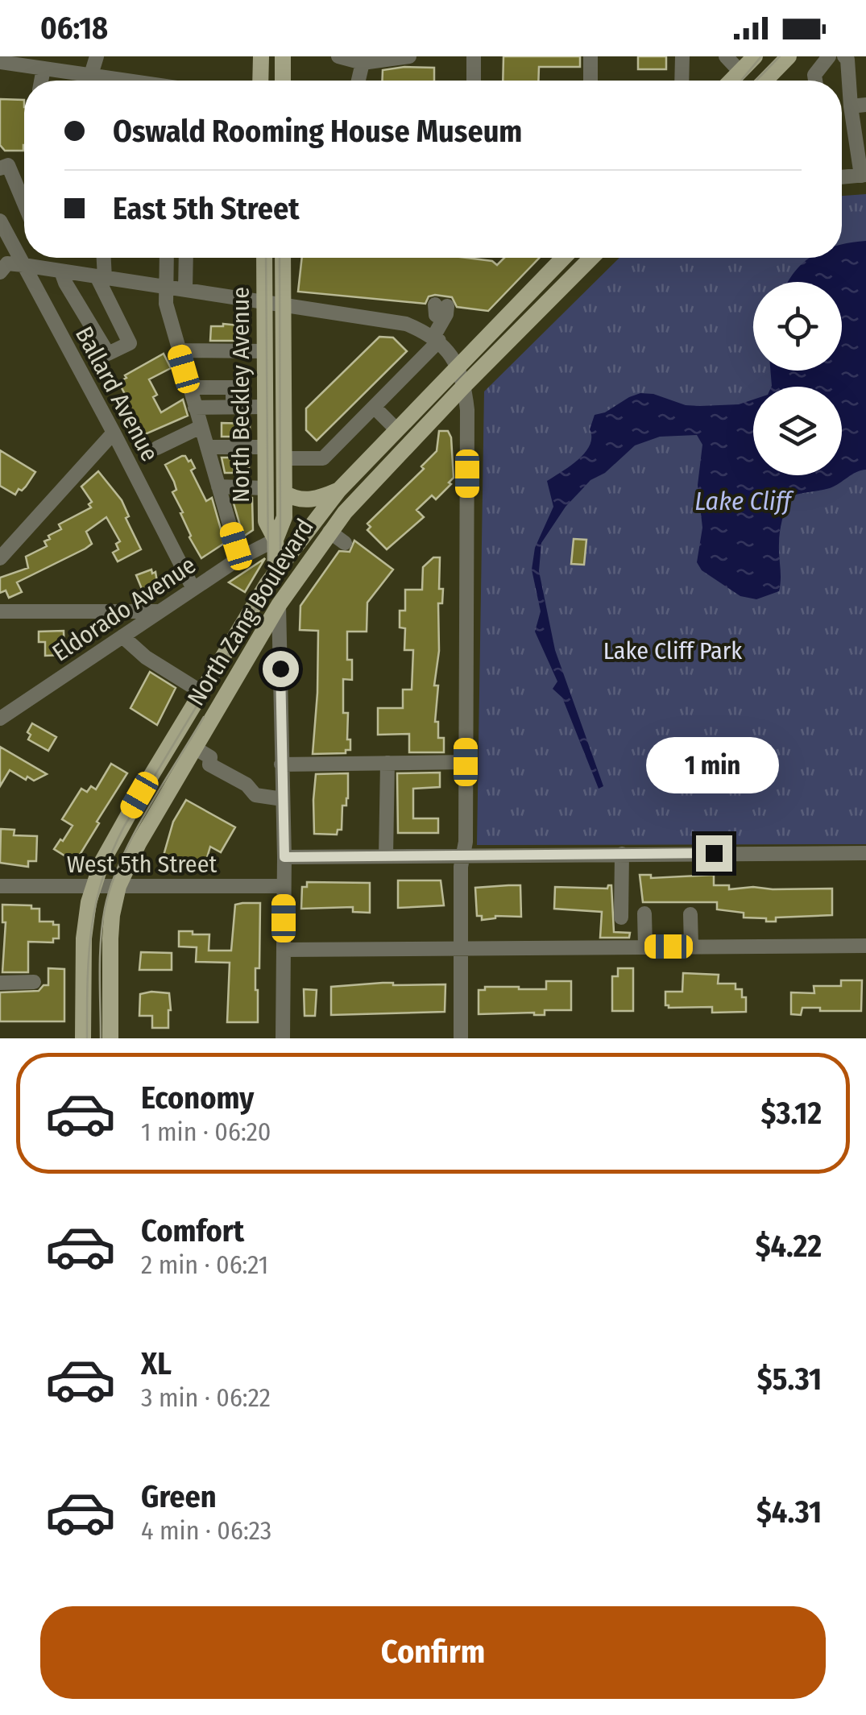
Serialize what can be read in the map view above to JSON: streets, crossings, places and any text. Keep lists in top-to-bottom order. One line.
{"streets":{"main road":["North Beckley Avenue","North Zang Boulevard"],"street":["Ballard Avenue","Eldorado Avenue","West 5th Street"]},"crossings":[["Ballard Avenue","Eldorado Avenue"],["North Beckley Avenue","Eldorado Avenue"],["North Beckley Avenue","North Zang Boulevard"],["North Beckley Avenue","West 5th Street"],["North Zang Boulevard","West 5th Street"]],"water":["Lake Cliff"],"parks":["Lake Cliff Park"],"page":{"status":"06:18","banner":["Oswald Rooming House Museum","East 5th Street"],"bubble":"1 min","list":[{"name":"Economy","note":"1 min · 06:20","value":"$3.12"},{"name":"Comfort","note":"2 min · 06:21","value":"$4.22"},{"name":"XL","note":"3 min · 06:22","value":"$5.31"},{"name":"Green","note":"4 min · 06:23","value":"$4.31"}],"buttons":"Confirm"}}
